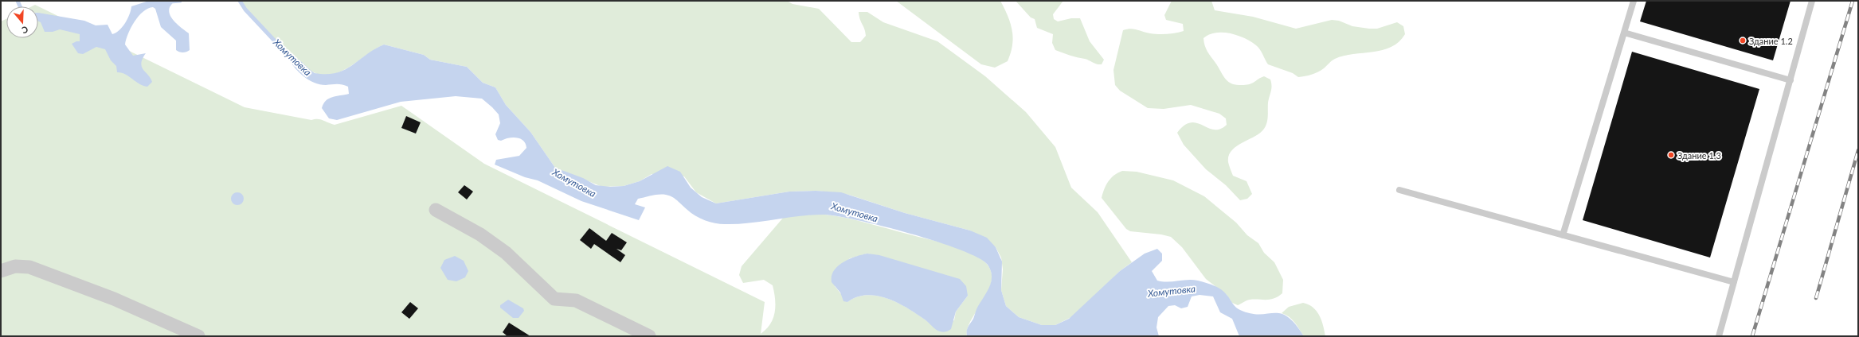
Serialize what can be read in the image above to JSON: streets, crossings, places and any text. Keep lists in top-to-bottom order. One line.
{"water":["Хомутовка"],"places":["Здание 1.2","Здание 1.3"],"north":"bottom"}
